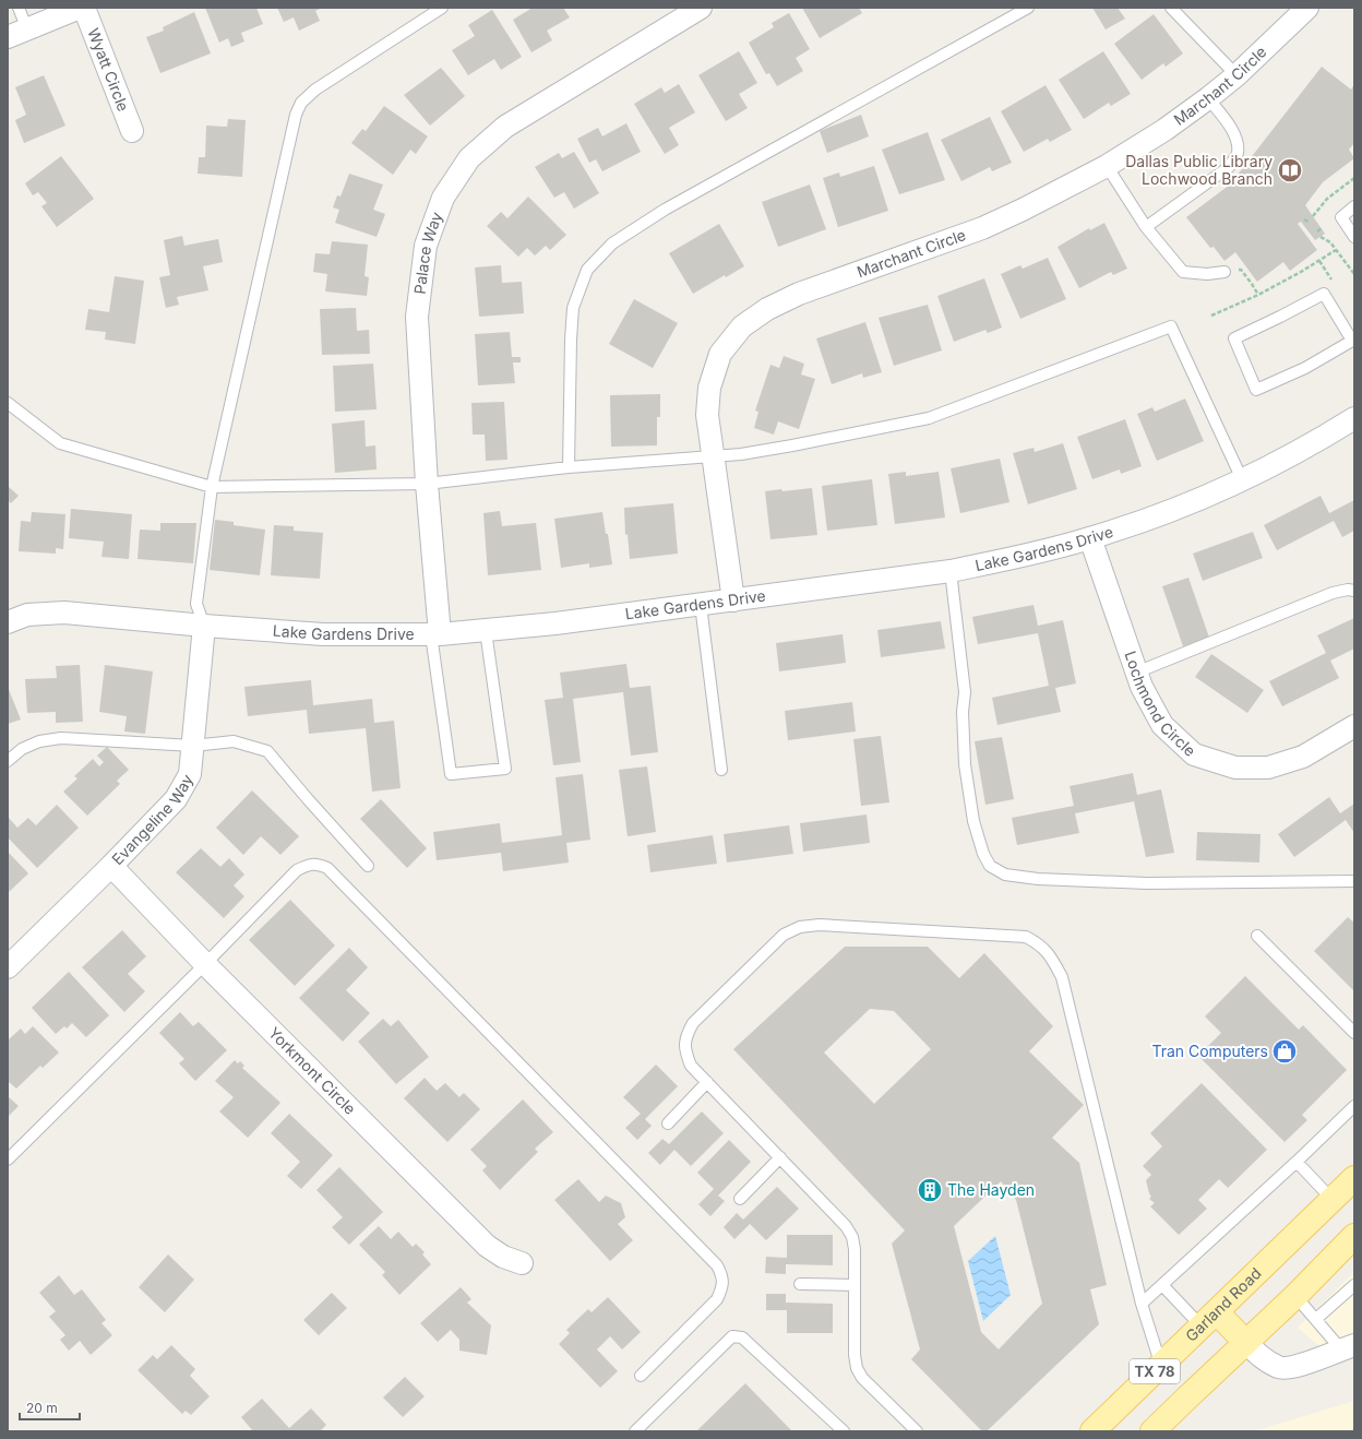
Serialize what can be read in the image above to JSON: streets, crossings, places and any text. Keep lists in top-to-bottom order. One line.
{"streets":{"main road":["Garland Road","TX 78"],"street":["Wyatt Circle","Marchant Circle","Palace Way","Lake Gardens Drive","Lochmond Circle","Evangeline Way","Yorkmont Circle"]},"crossings":[["Marchant Circle","Lake Gardens Drive"],["Palace Way","Lake Gardens Drive"],["Lake Gardens Drive","Lochmond Circle"],["Lake Gardens Drive","Evangeline Way"],["Evangeline Way","Yorkmont Circle"]],"places":{"library":["Dallas Public Library Lochwood Branch"],"shop":["Tran Computers"],"building":["The Hayden"]},"scale_bar":"20 m"}
